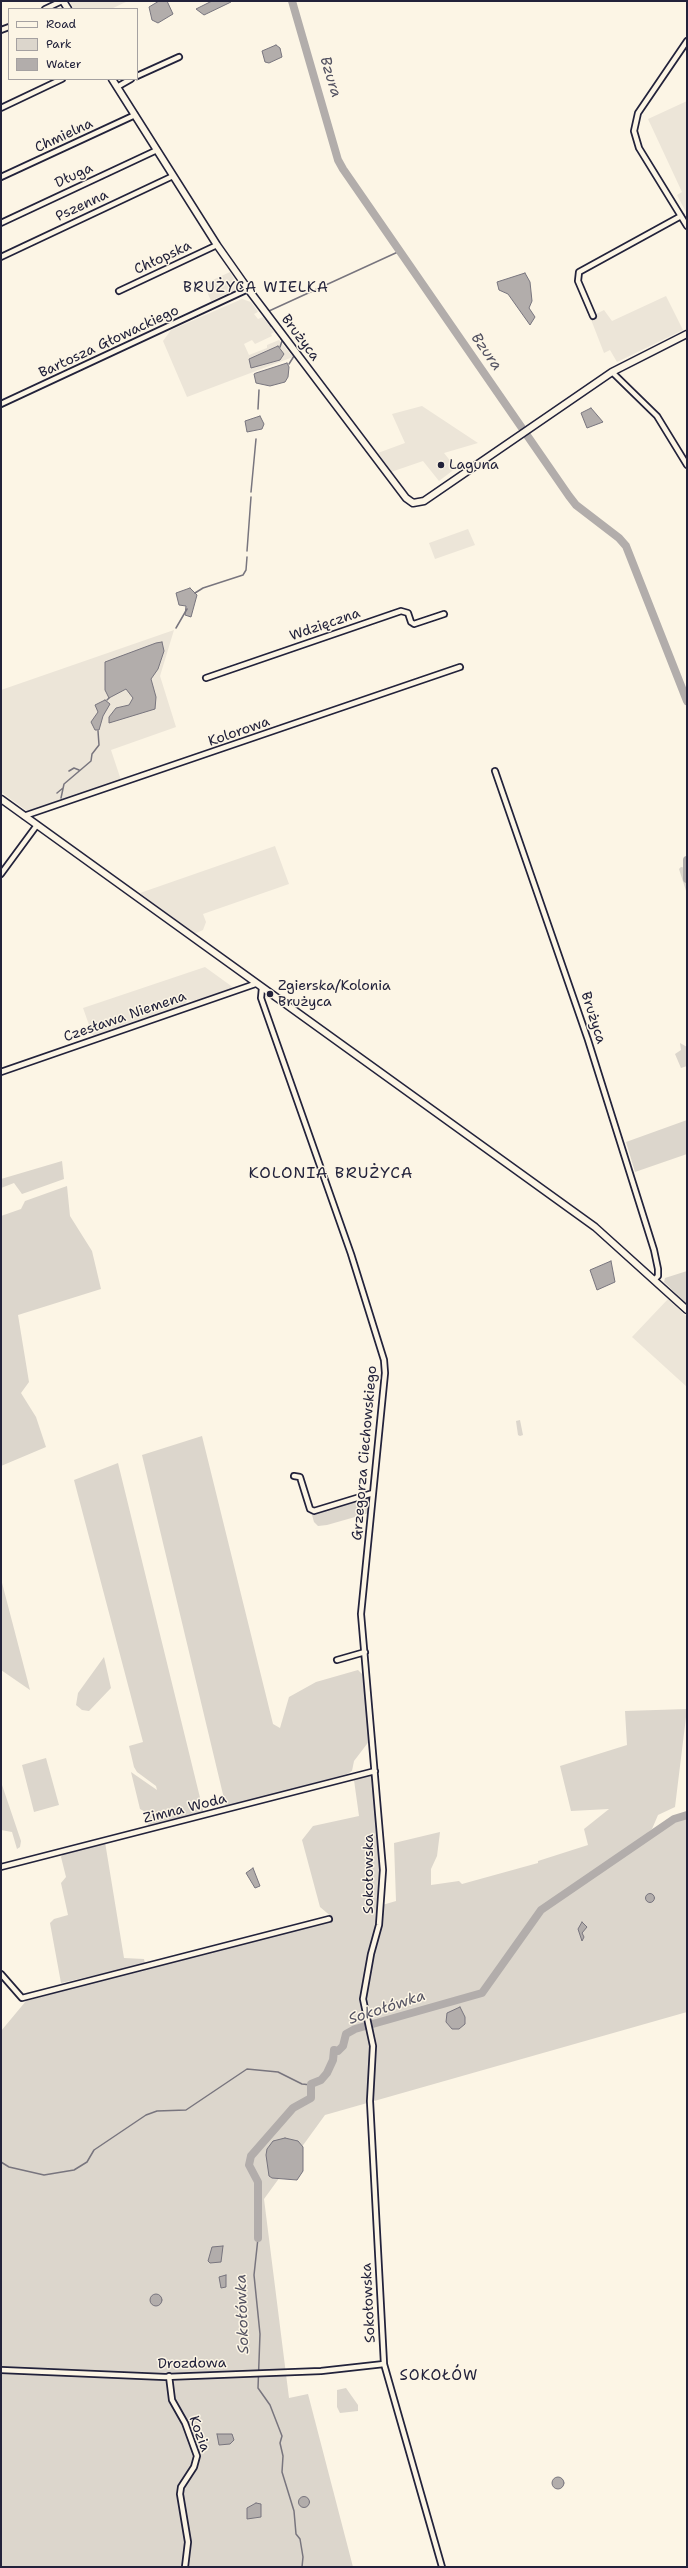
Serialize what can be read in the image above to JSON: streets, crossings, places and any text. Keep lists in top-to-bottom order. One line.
{"streets":{"street":["Chmielna","Długa","Pszenna","Chłopska","Brużyca","Bartosza Głowackiego","Wdzięczna","Kolorowa","Czesława Niemena","Grzegorza Ciechowskiego","Zimna Woda","Sokołowska","Drozdowa","Kozia"]},"crossings":[["Chmielna","Brużyca"],["Długa","Brużyca"],["Pszenna","Brużyca"],["Chłopska","Brużyca"],["Brużyca","Bartosza Głowackiego"],["Grzegorza Ciechowskiego","Zimna Woda"],["Grzegorza Ciechowskiego","Sokołowska"],["Zimna Woda","Sokołowska"],["Sokołowska","Drozdowa"],["Drozdowa","Kozia"]],"districts":["BRUŻYCA WIELKA","KOLONIA BRUŻYCA","SOKOŁÓW"],"water":["Bzura","Sokołówka"],"places":["Laguna","Zgierska/Kolonia Brużyca"],"legend":["Road","Park","Water"]}
